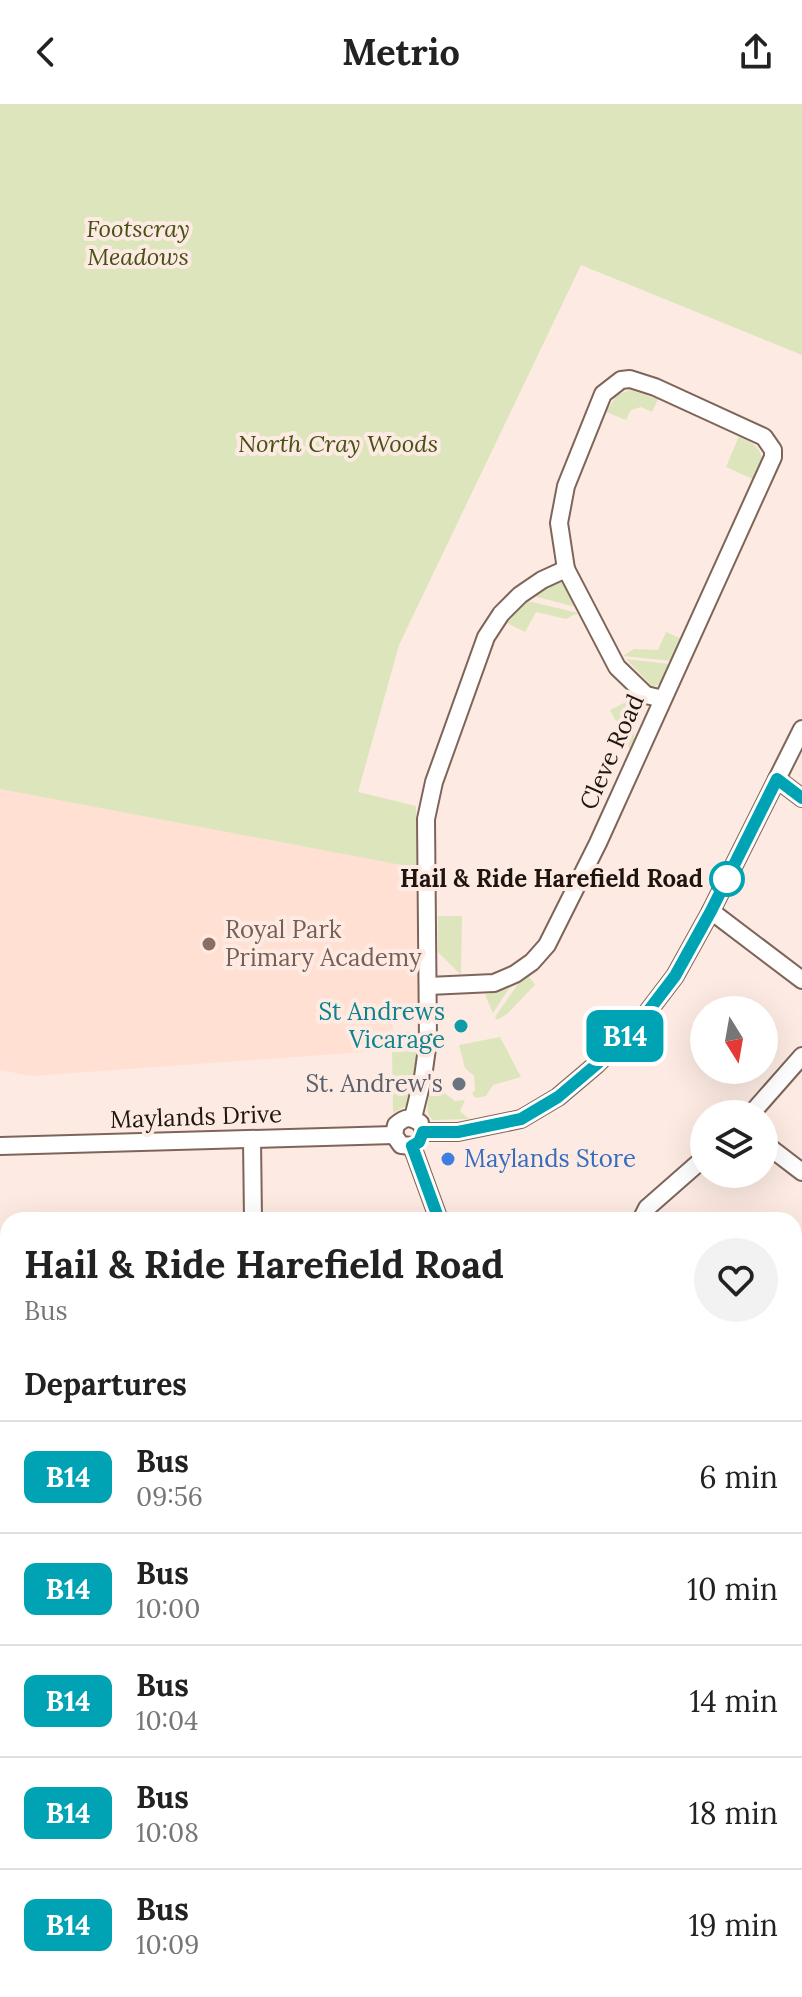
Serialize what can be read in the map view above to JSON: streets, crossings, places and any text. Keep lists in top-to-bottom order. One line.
{"streets":{"street":["Cleve Road","Maylands Drive"]},"parks":["Footscray Meadows","North Cray Woods"],"places":["Hail & Ride Harefield Road","Royal Park Primary Academy","St Andrews Vicarage","St. Andrew's","Maylands Store"],"lines":["bus line B14"],"north":"bottom","page":{"header":"Metrio","on_map":"B14","heading":[["Hail & Ride Harefield Road","Bus"],"Departures"],"list":[{"mark":"B14","name":"Bus","note":"09:56","value":"6 min"},{"mark":"B14","name":"Bus","note":"10:00","value":"10 min"},{"mark":"B14","name":"Bus","note":"10:04","value":"14 min"},{"mark":"B14","name":"Bus","note":"10:08","value":"18 min"},{"mark":"B14","name":"Bus","note":"10:09","value":"19 min"}]}}
